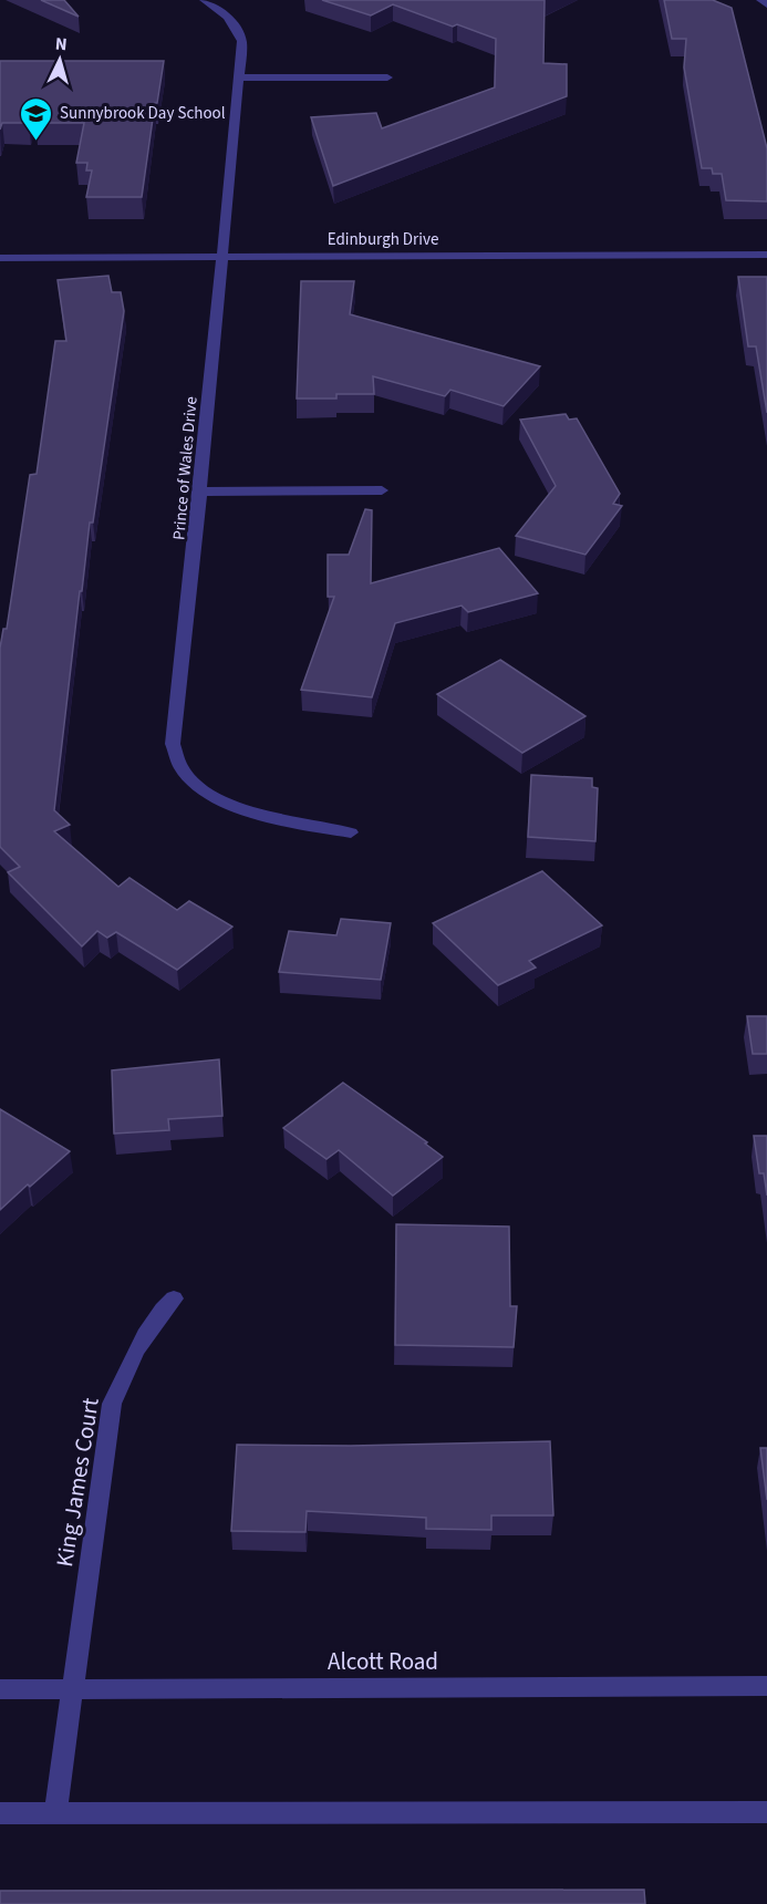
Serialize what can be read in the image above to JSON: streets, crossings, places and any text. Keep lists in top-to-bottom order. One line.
{"streets":{"street":["Edinburgh Drive","Prince of Wales Drive","King James Court","Alcott Road"]},"crossings":[["Edinburgh Drive","Prince of Wales Drive"],["King James Court","Alcott Road"]],"places":{"school or university":["Sunnybrook Day School"]},"north":"top"}
